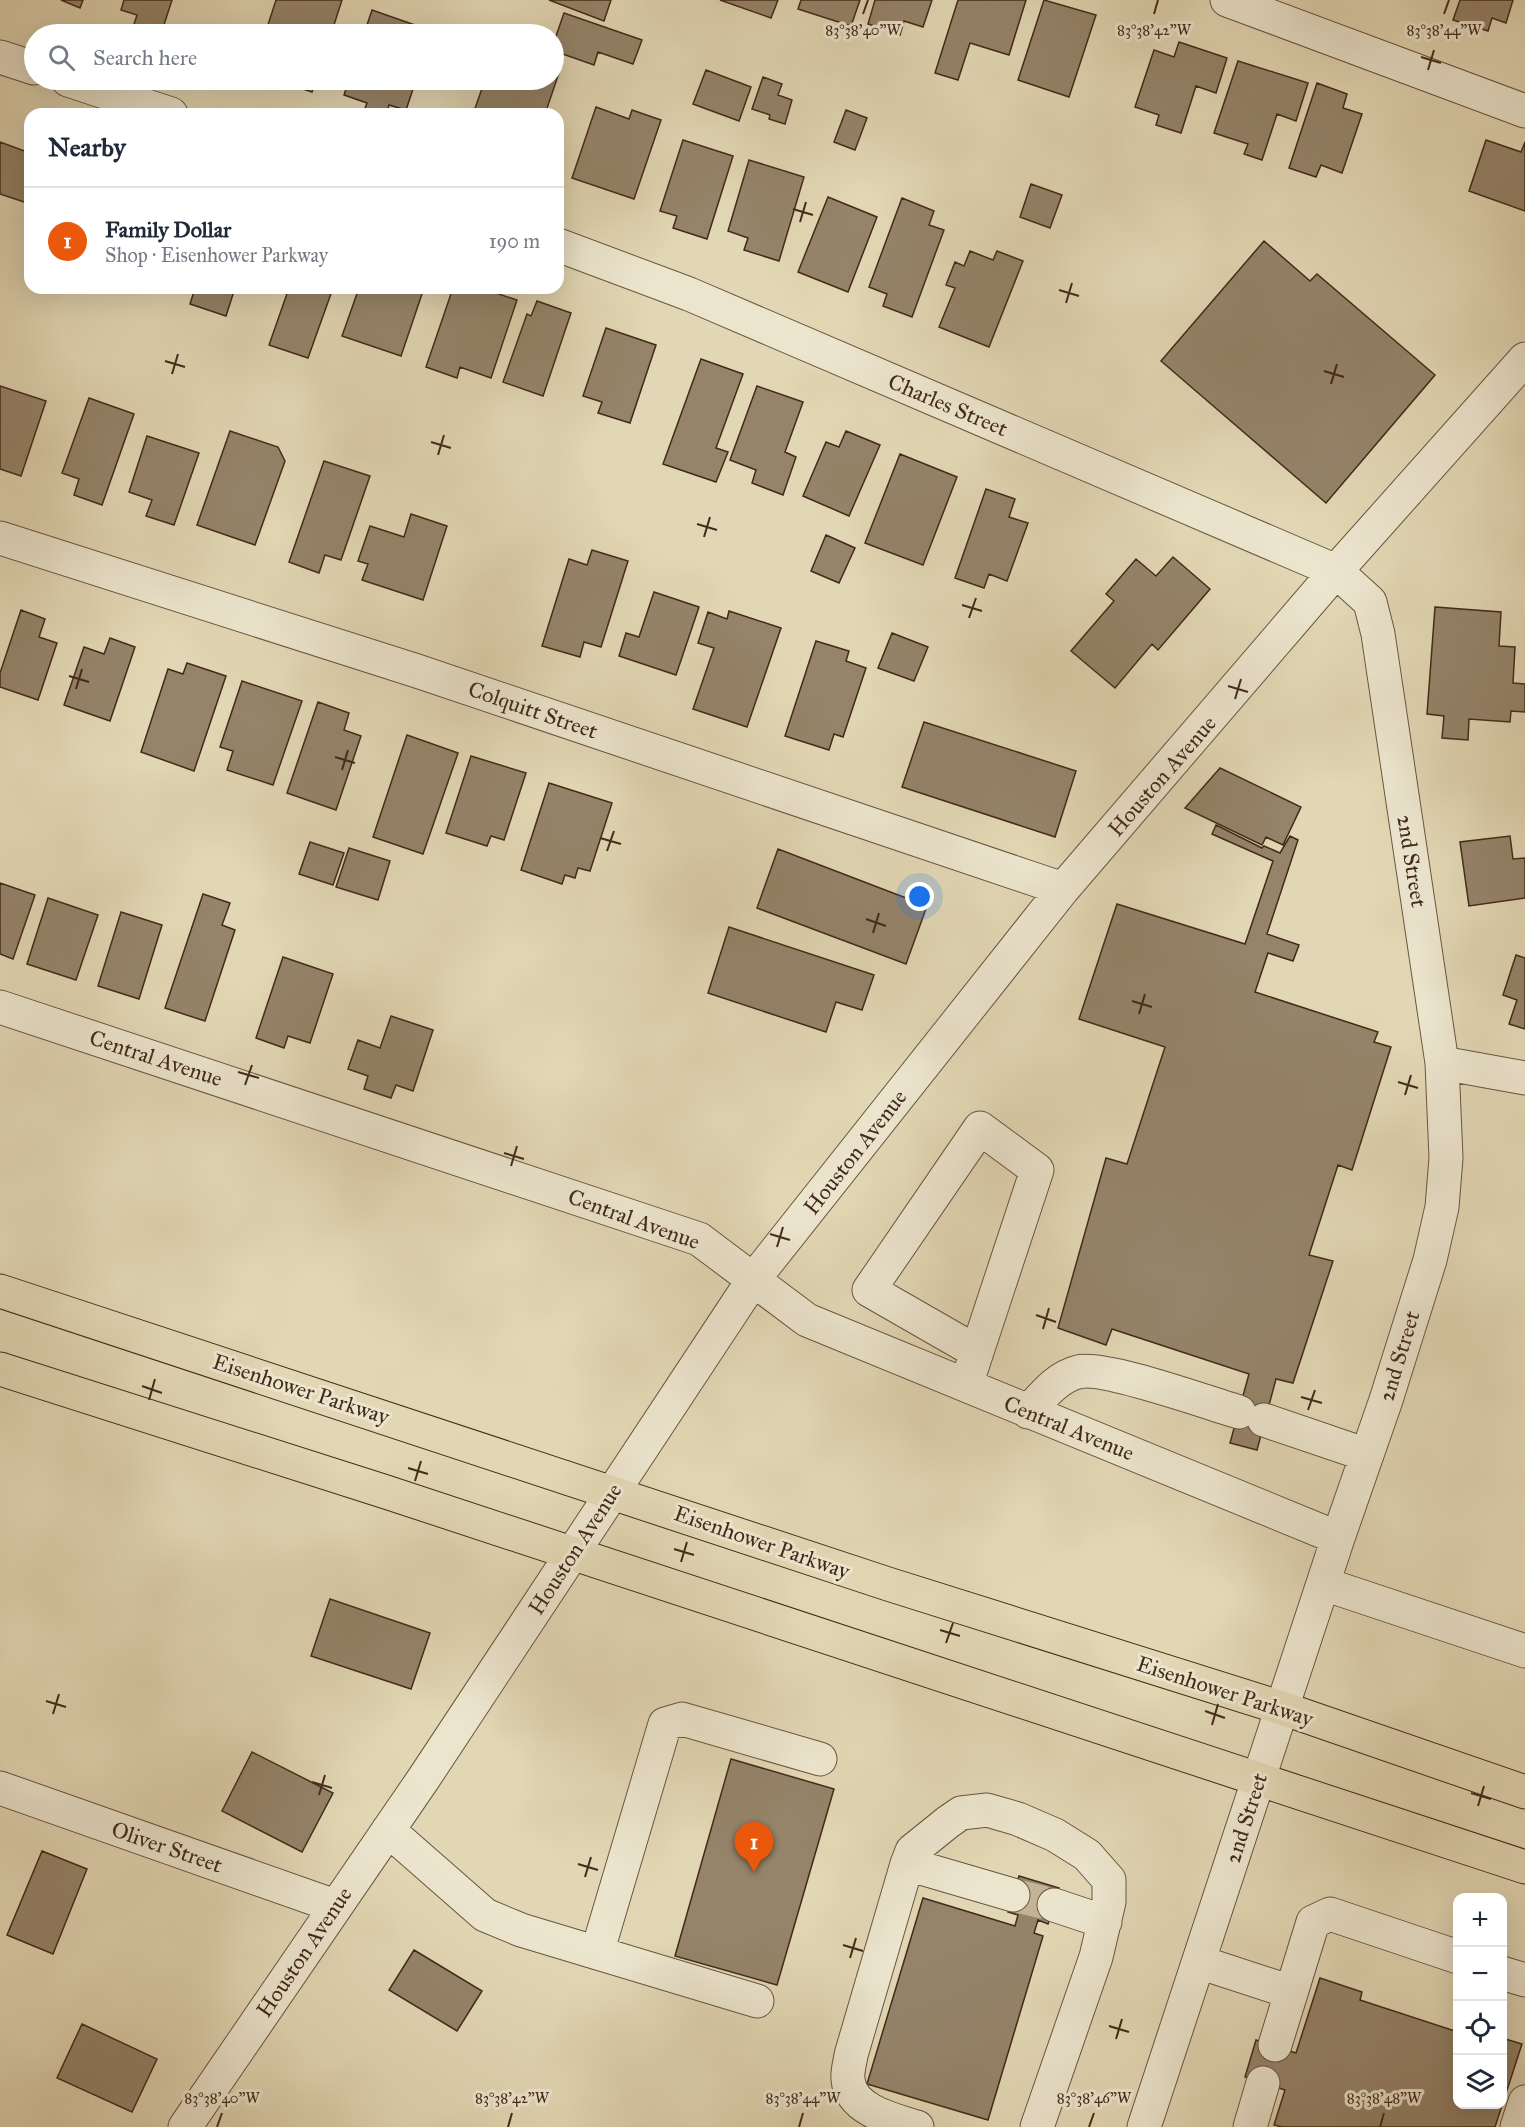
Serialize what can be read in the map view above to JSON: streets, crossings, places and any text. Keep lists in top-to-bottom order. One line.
{"streets":{"main road":["Eisenhower Parkway"],"street":["Charles Street","Colquitt Street","Houston Avenue","2nd Street","Central Avenue","Oliver Street"]},"crossings":[["Charles Street","Houston Avenue"],["Charles Street","2nd Street"],["Colquitt Street","Houston Avenue"],["Houston Avenue","2nd Street"],["Houston Avenue","Central Avenue"],["Houston Avenue","Eisenhower Parkway"],["Houston Avenue","Oliver Street"],["2nd Street","Central Avenue"],["2nd Street","Eisenhower Parkway"]],"page":{"search":"Search here","heading":"Nearby","list":[{"mark":"1","name":"Family Dollar","note":"Shop · Eisenhower Parkway","value":"190 m"}],"pins":"1","map_buttons":["+","−"]},"coordinates":["83°38'40\"W","83°38'42\"W","83°38'44\"W","83°38'46\"W","83°38'48\"W"]}
